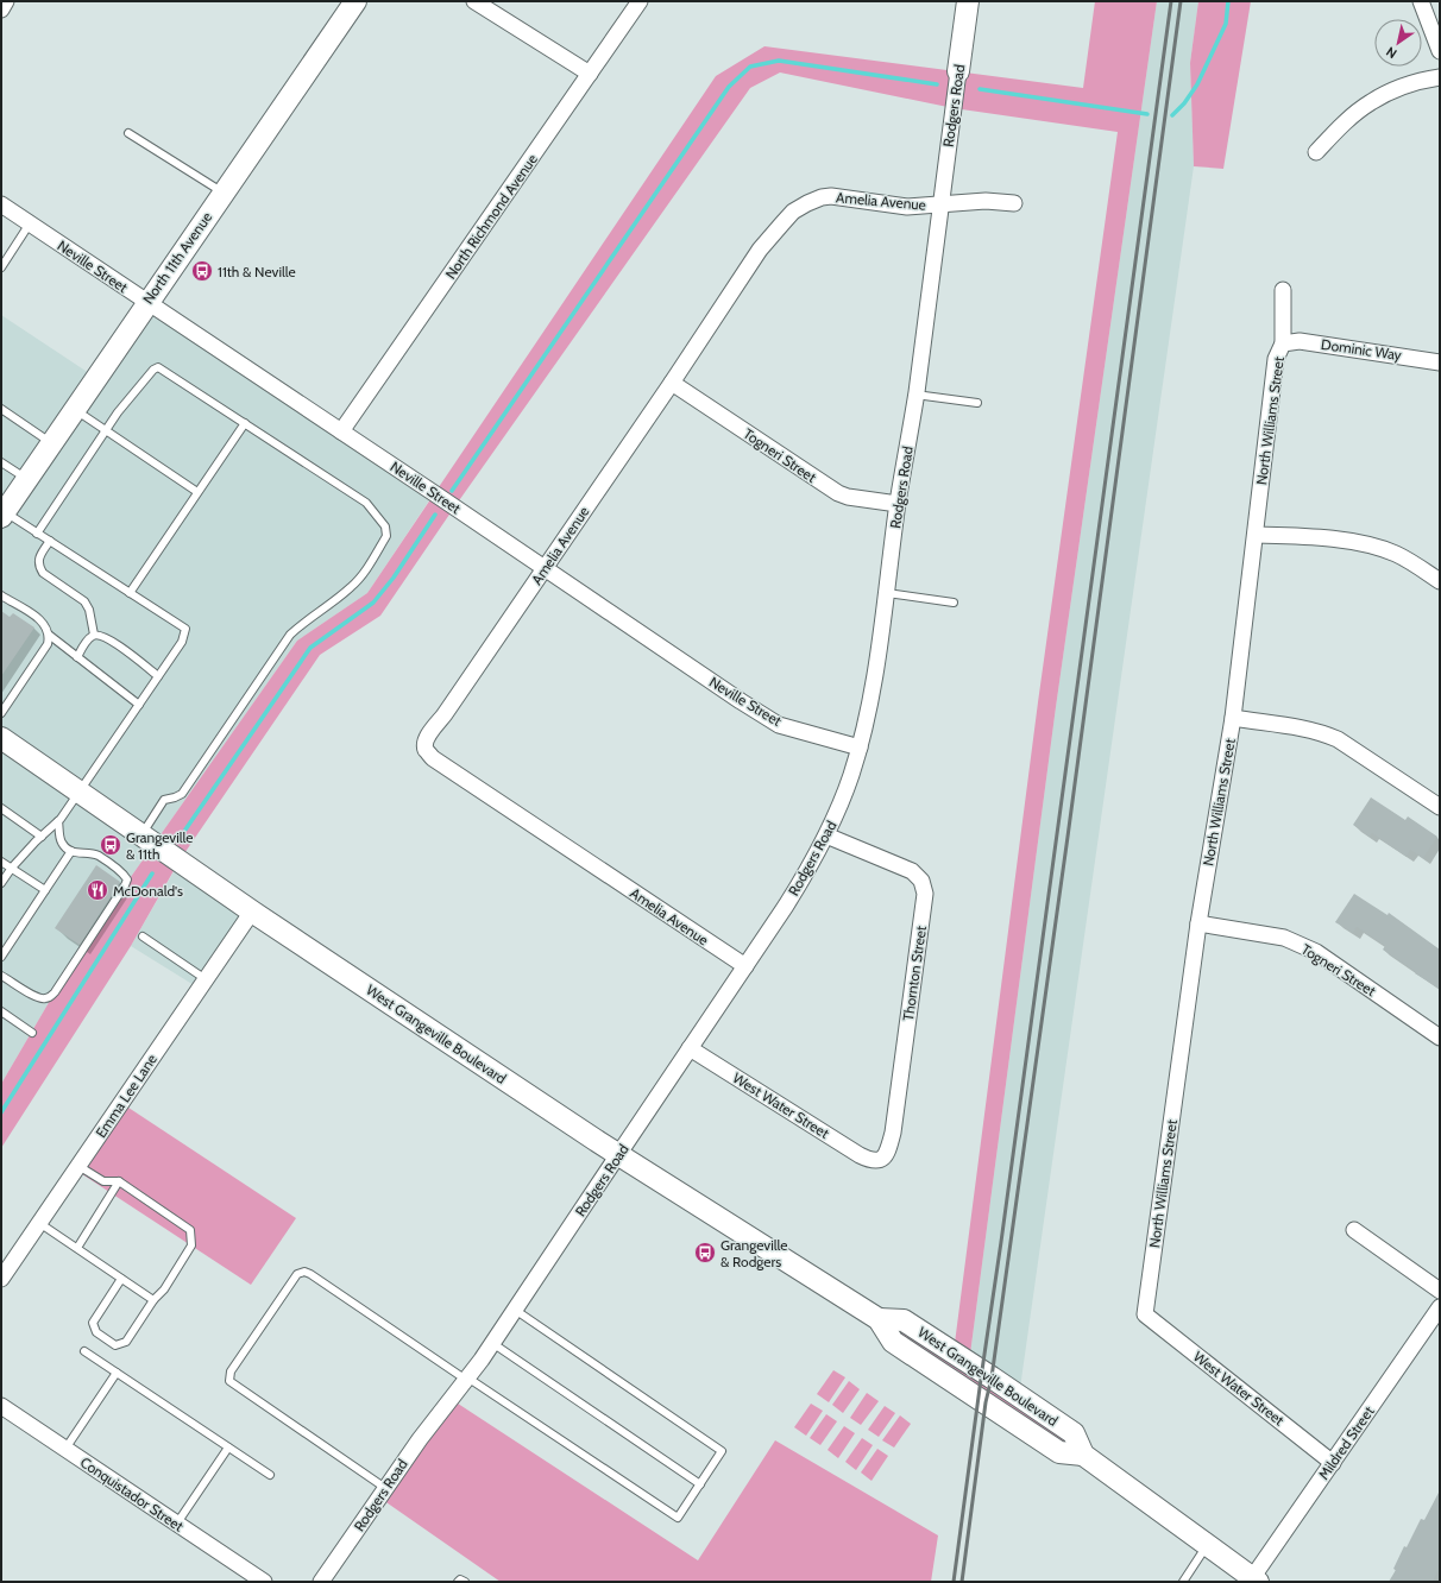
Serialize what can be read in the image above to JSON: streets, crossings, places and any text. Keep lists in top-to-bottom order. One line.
{"streets":{"main road":["Rodgers Road","North 11th Avenue","West Grangeville Boulevard"],"street":["Amelia Avenue","North Richmond Avenue","Neville Street","Dominic Way","North Williams Street","Togneri Street","Thornton Street","Emma Lee Lane","West Water Street","Mildred Street","Conquistador Street"]},"crossings":[["Rodgers Road","Amelia Avenue"],["Rodgers Road","Neville Street"],["Rodgers Road","Togneri Street"],["Rodgers Road","Thornton Street"],["Rodgers Road","West Grangeville Boulevard"],["Rodgers Road","West Water Street"],["Amelia Avenue","Neville Street"],["Amelia Avenue","Togneri Street"],["North Richmond Avenue","Neville Street"],["North 11th Avenue","Neville Street"],["Dominic Way","North Williams Street"],["North Williams Street","Togneri Street"],["North Williams Street","West Water Street"],["Thornton Street","West Water Street"],["West Grangeville Boulevard","Emma Lee Lane"],["West Grangeville Boulevard","Mildred Street"],["West Water Street","Mildred Street"]],"places":{"bus stop":["11th & Neville","Grangeville & 11th","Grangeville & Rodgers"],"restaurant":["McDonald's"]},"north":"bottom left"}
